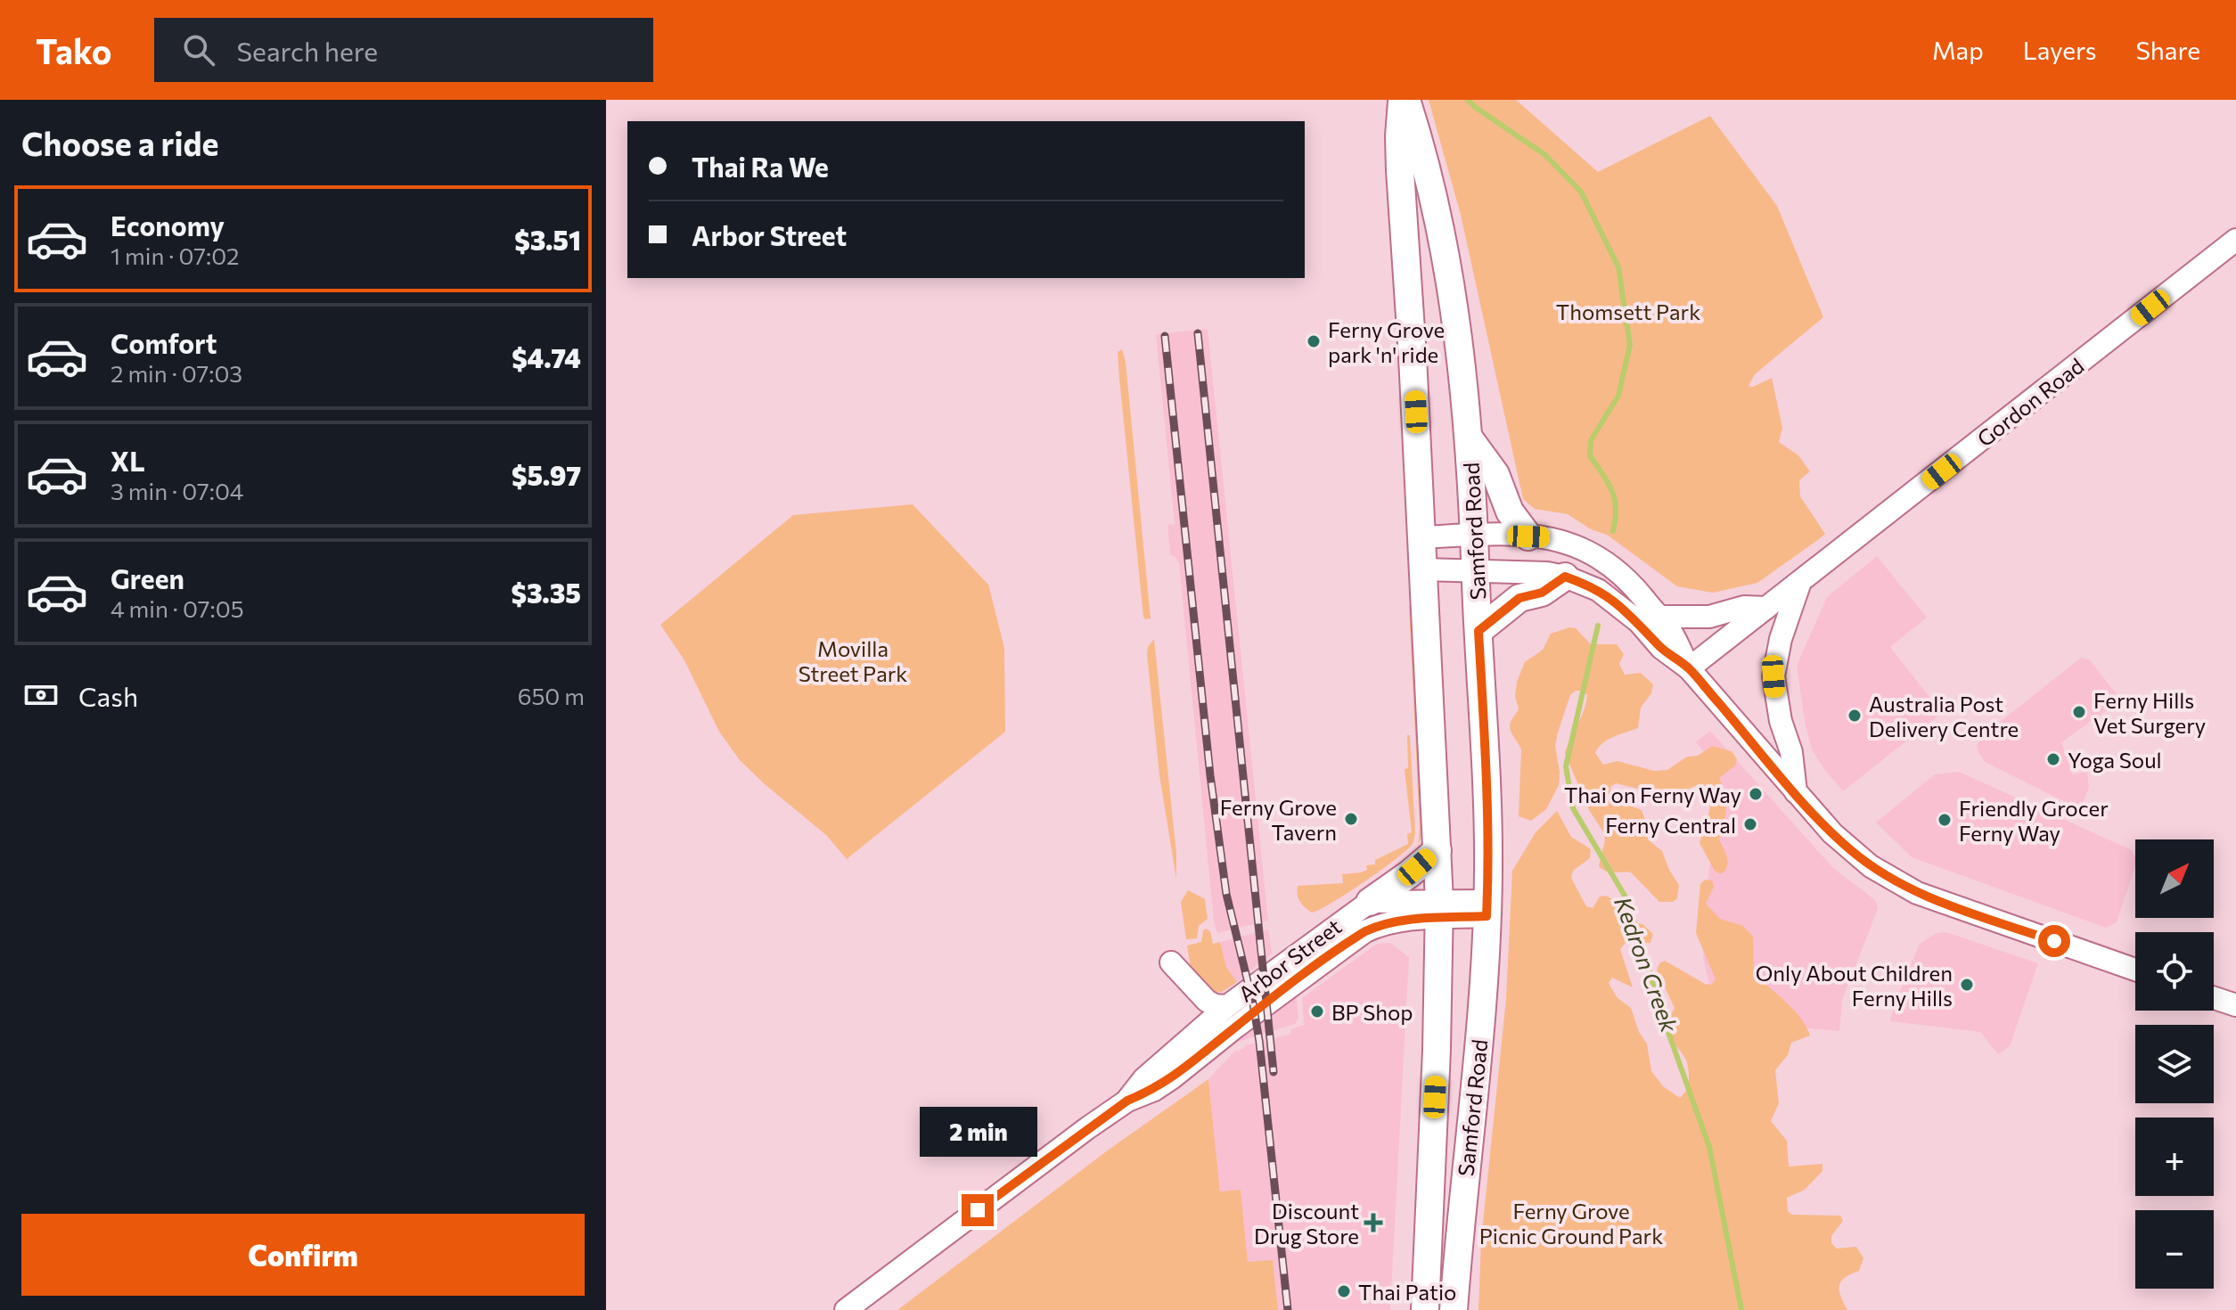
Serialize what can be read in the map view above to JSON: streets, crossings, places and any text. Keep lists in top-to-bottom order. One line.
{"streets":{"main road":["Samford Road"],"street":["Gordon Road","Arbor Street"]},"crossings":[["Samford Road","Arbor Street"]],"water":["Kedron Creek"],"parks":["Thomsett Park","Movilla Street Park","Ferny Grove Picnic Ground Park"],"places":{"other":["Ferny Grove park 'n' ride","Ferny Hills Vet Surgery","Australia Post Delivery Centre","Yoga Soul","Thai on Ferny Way","Ferny Grove Tavern","Friendly Grocer Ferny Way","Ferny Central","Only About Children Ferny Hills","BP Shop","Thai Patio"],"health":["Discount Drug Store"]},"north":"top right","page":{"header":"Tako","search":"Search here","nav":["Map","Layers","Share"],"heading":"Choose a ride","banner":["Thai Ra We","Arbor Street"],"list":[{"name":"Economy","note":"1 min · 07:02","value":"$3.51"},{"name":"Comfort","note":"2 min · 07:03","value":"$4.74"},{"name":"XL","note":"3 min · 07:04","value":"$5.97"},{"name":"Green","note":"4 min · 07:05","value":"$3.35"}],"pay":["Cash","650 m"],"map_buttons":["+","−"],"bubble":"2 min","buttons":"Confirm"}}
